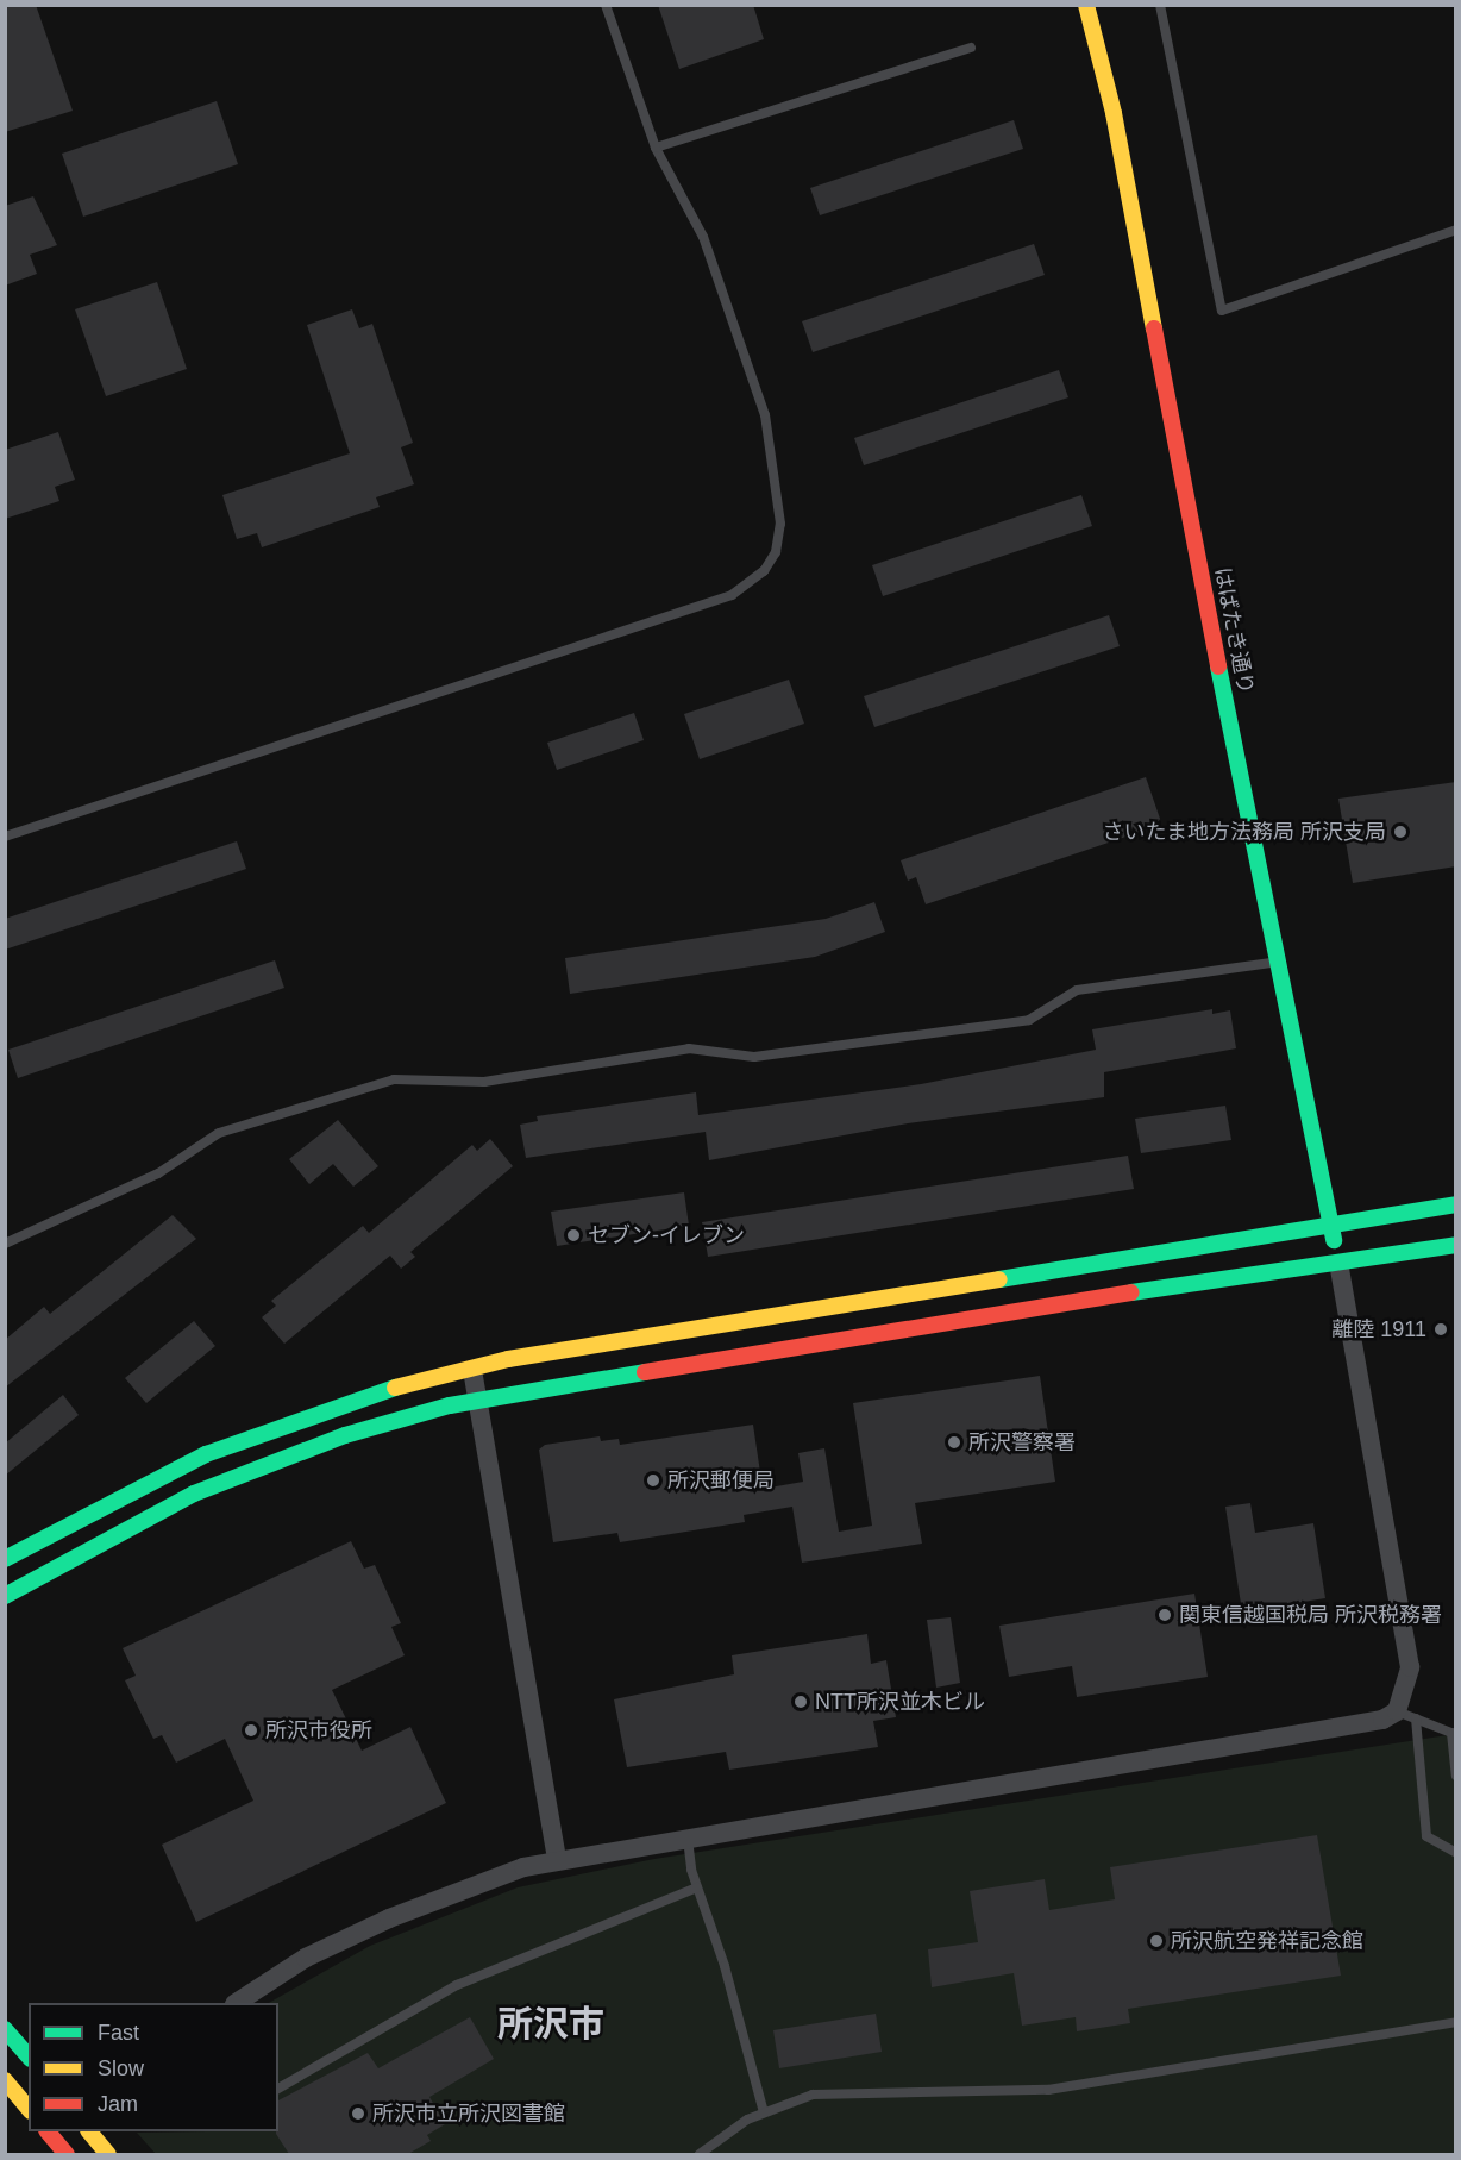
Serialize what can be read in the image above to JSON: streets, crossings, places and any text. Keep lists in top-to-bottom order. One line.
{"streets":{"street":["はばたき通り"]},"districts":["所沢市"],"places":["さいたま地方法務局 所沢支局","セブン-イレブン","離陸 1911","所沢警察署","所沢郵便局","関東信越国税局 所沢税務署","NTT所沢並木ビル","所沢市役所","所沢航空発祥記念館","所沢市立所沢図書館"],"legend":["Fast","Slow","Jam"]}
